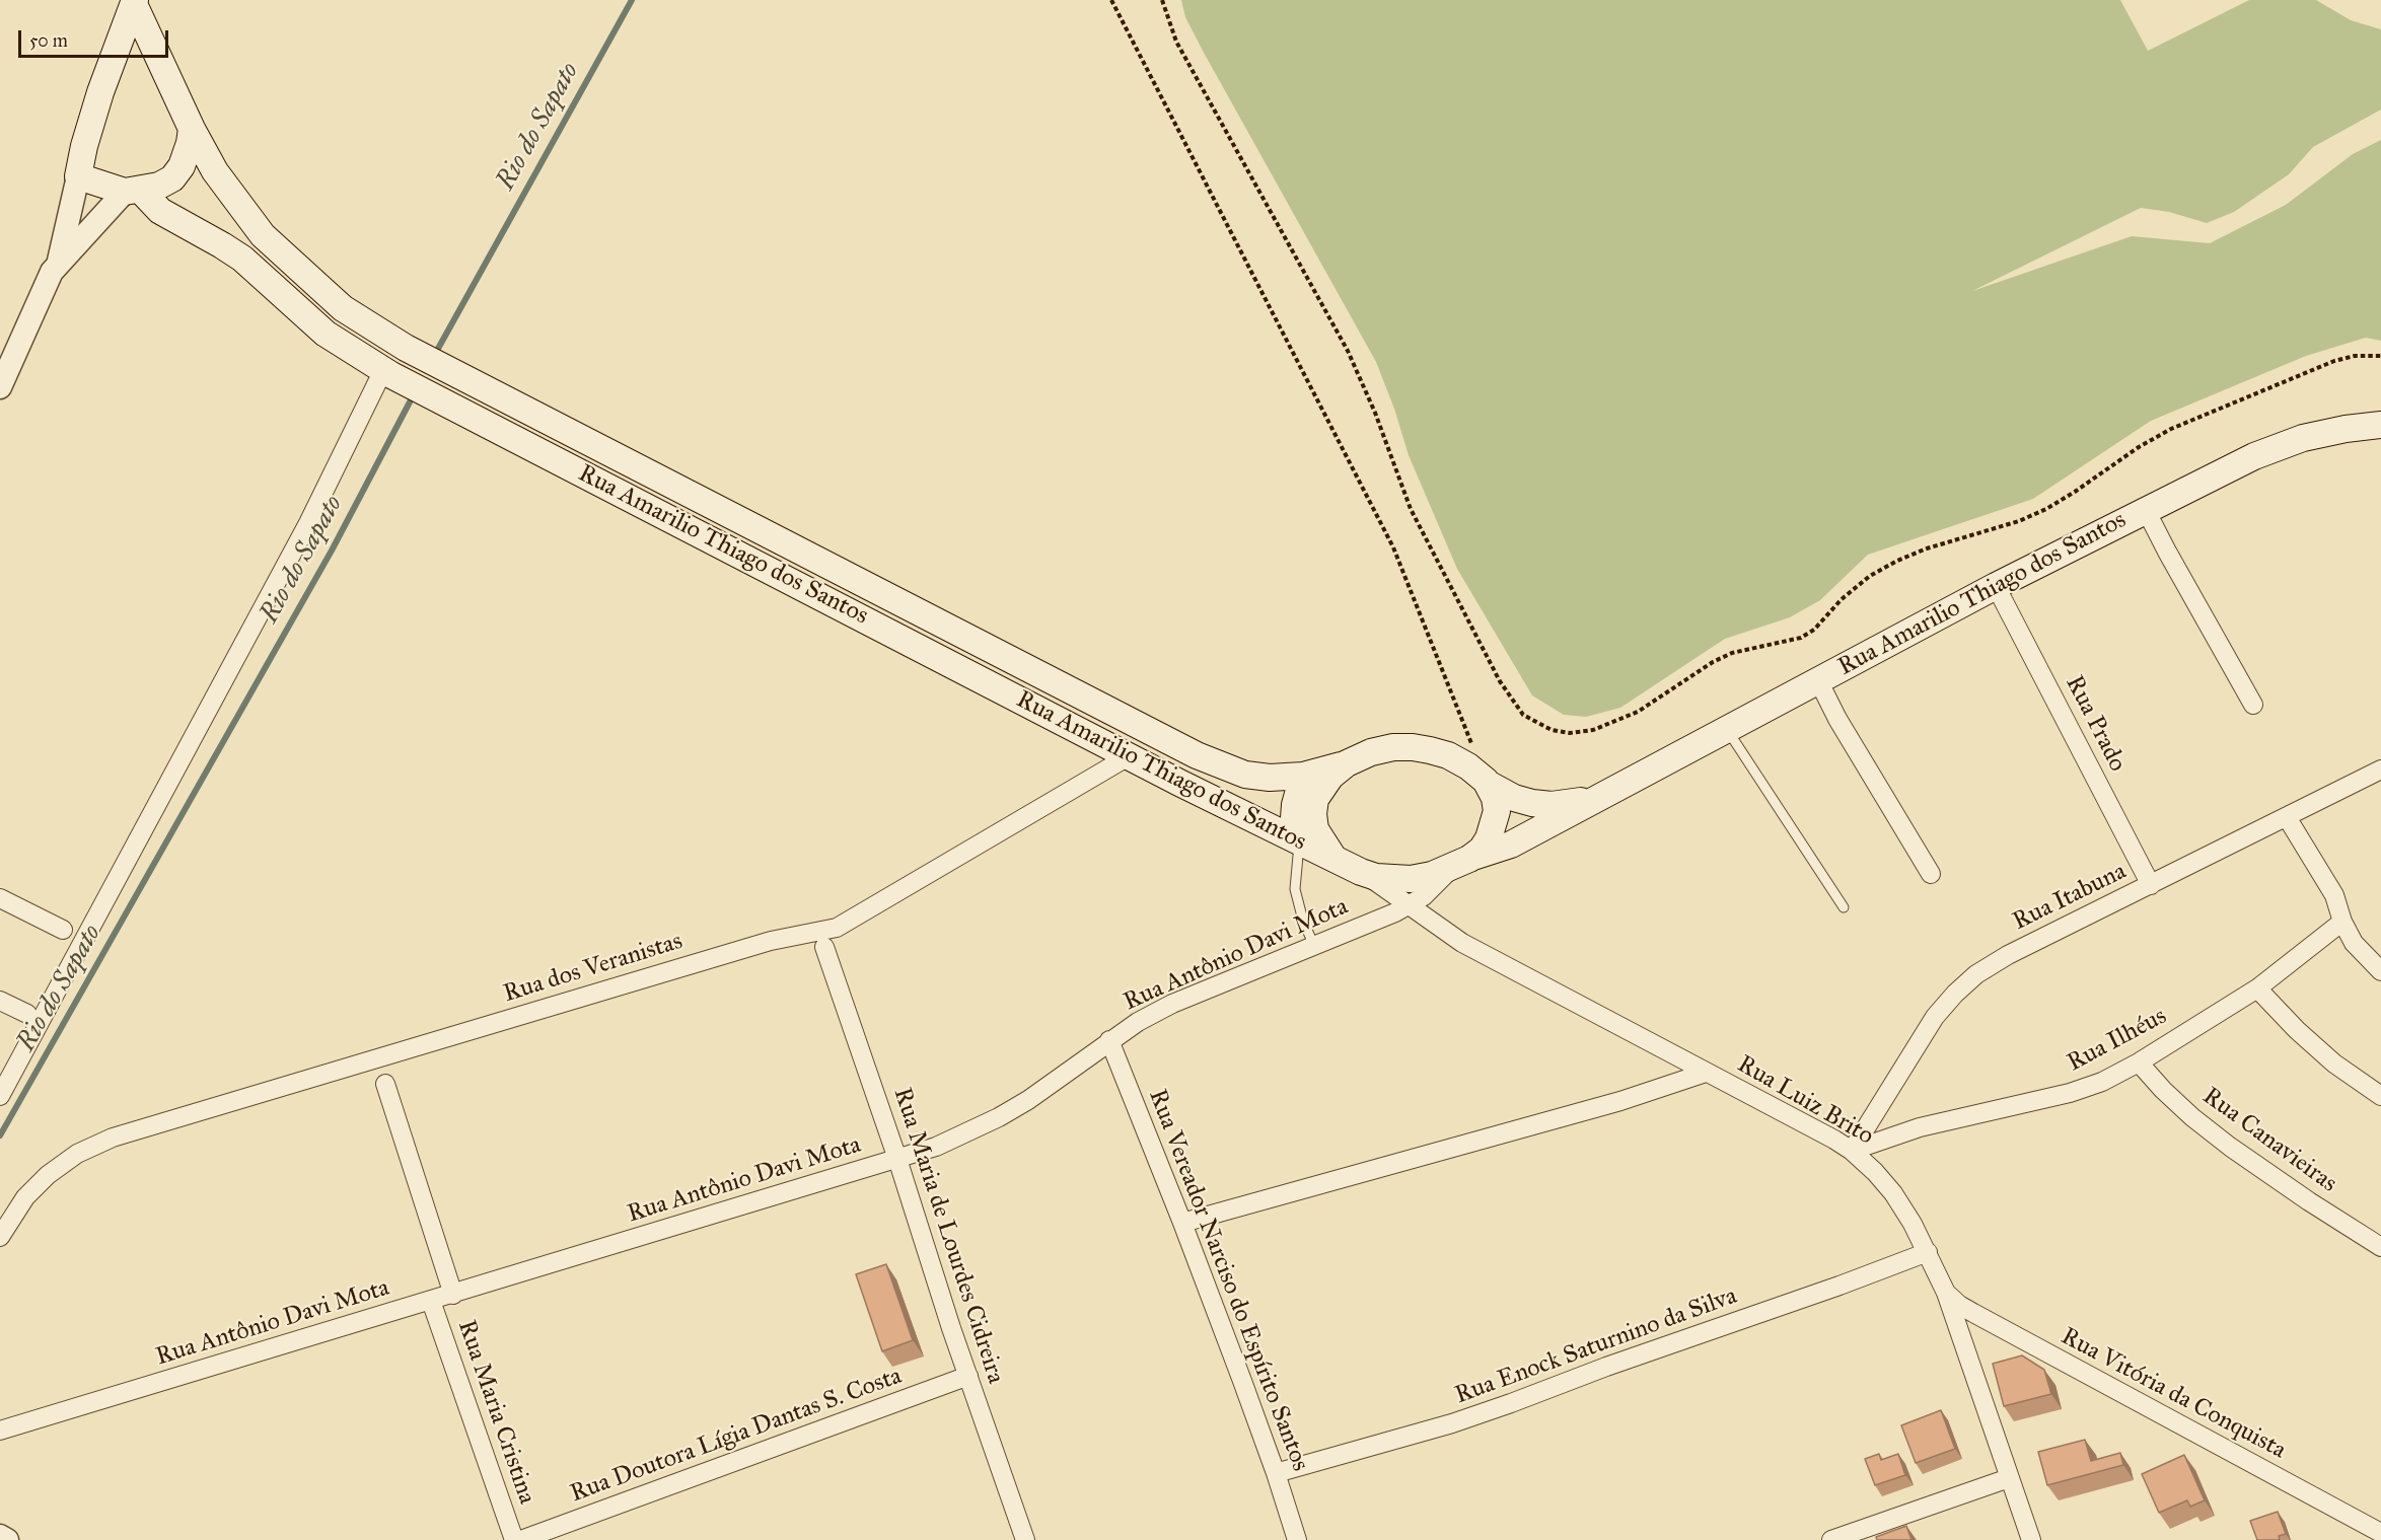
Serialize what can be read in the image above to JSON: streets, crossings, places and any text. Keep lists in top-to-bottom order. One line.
{"streets":{"main road":["Rua Amarilio Thiago dos Santos"],"street":["Rua Prado","Rua Itabuna","Rua Antônio Davi Mota","Rua dos Veranistas","Rua Ilhéus","Rua Luiz Brito","Rua Canavieiras","Rua Maria de Lourdes Cidreira","Rua Vereador Narciso do Espírito Santos","Rua Enock Saturnino da Silva","Rua Vitória da Conquista","Rua Maria Cristina","Rua Doutora Lígia Dantas S. Costa"]},"crossings":[["Rua Amarilio Thiago dos Santos","Rua Prado"],["Rua Amarilio Thiago dos Santos","Rua Antônio Davi Mota"],["Rua Amarilio Thiago dos Santos","Rua dos Veranistas"],["Rua Amarilio Thiago dos Santos","Rua Luiz Brito"],["Rua Prado","Rua Itabuna"],["Rua Itabuna","Rua Ilhéus"],["Rua Itabuna","Rua Luiz Brito"],["Rua Antônio Davi Mota","Rua Luiz Brito"],["Rua Antônio Davi Mota","Rua Maria de Lourdes Cidreira"],["Rua Antônio Davi Mota","Rua Vereador Narciso do Espírito Santos"],["Rua Antônio Davi Mota","Rua Maria Cristina"],["Rua Ilhéus","Rua Luiz Brito"],["Rua Ilhéus","Rua Canavieiras"],["Rua Luiz Brito","Rua Enock Saturnino da Silva"],["Rua Luiz Brito","Rua Vitória da Conquista"],["Rua Maria de Lourdes Cidreira","Rua Doutora Lígia Dantas S. Costa"],["Rua Vereador Narciso do Espírito Santos","Rua Enock Saturnino da Silva"]],"water":["Rio do Sapato"],"scale_bar":"50 m"}
